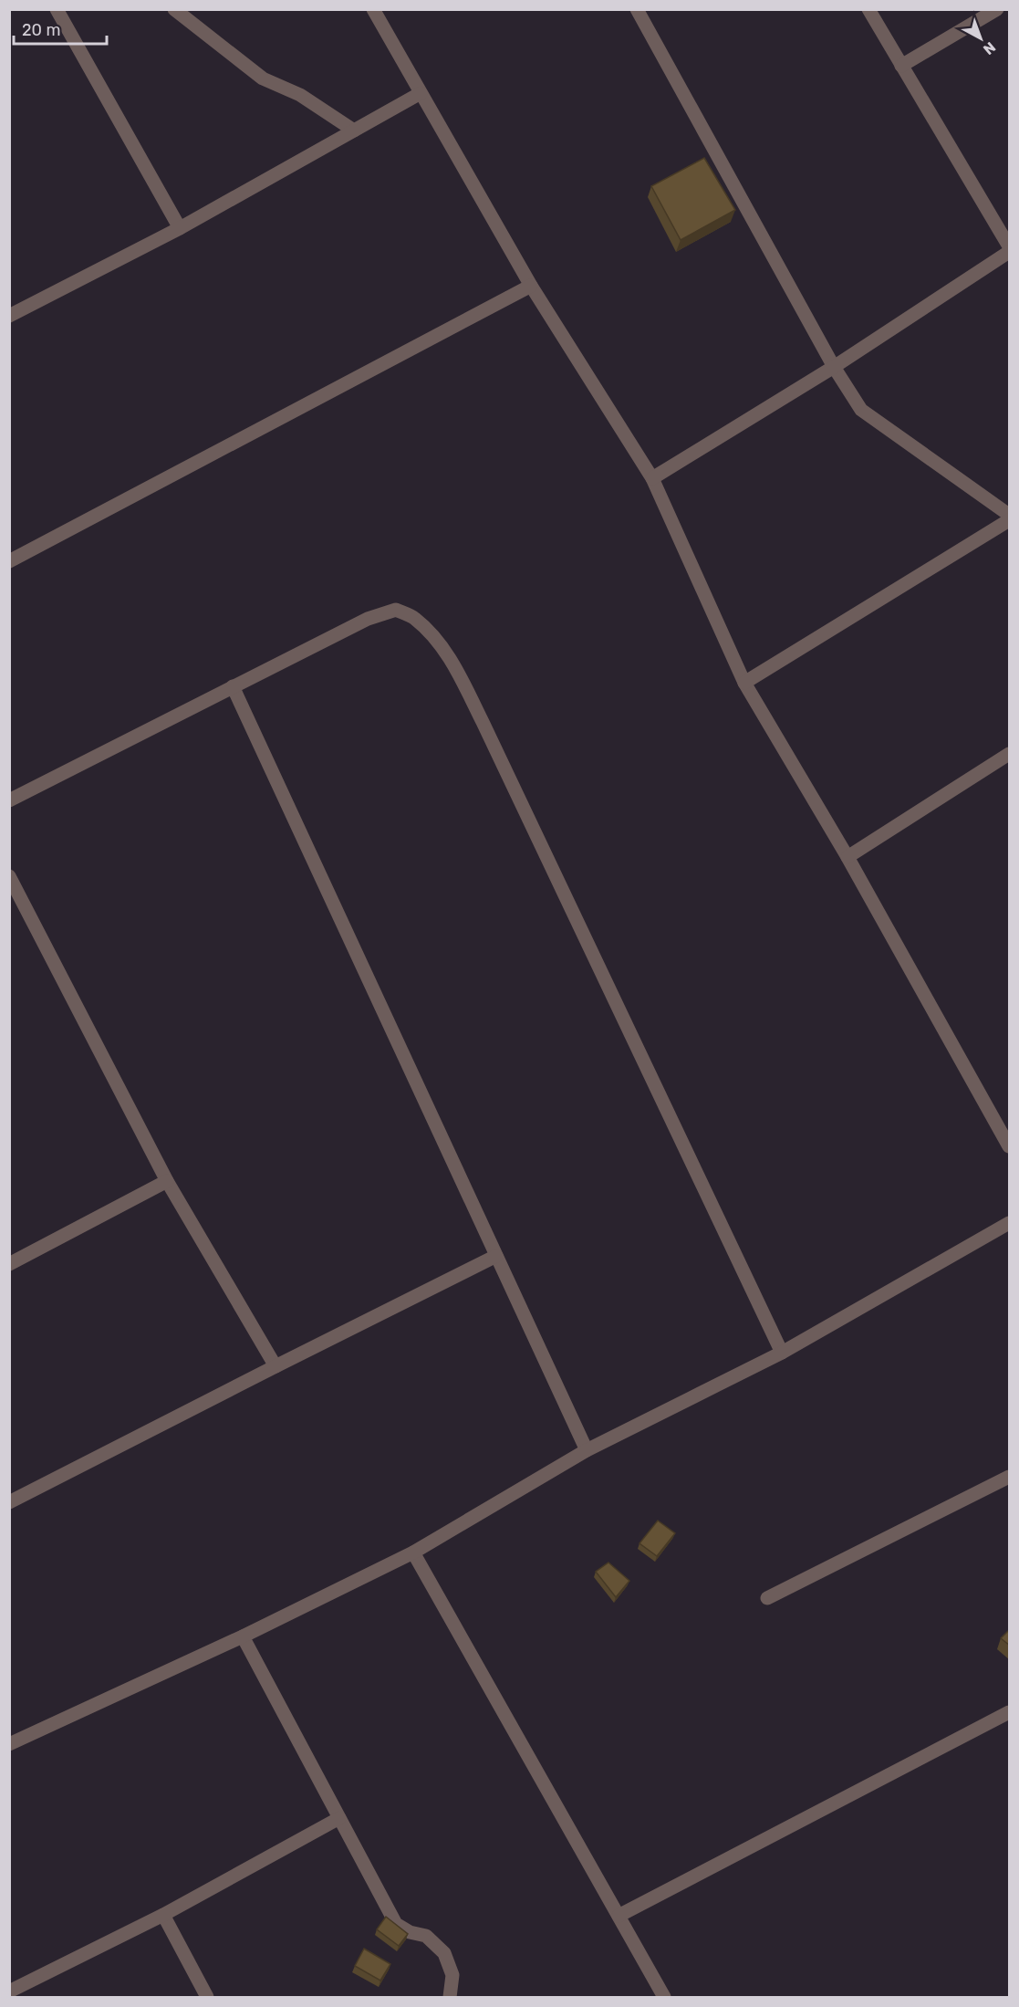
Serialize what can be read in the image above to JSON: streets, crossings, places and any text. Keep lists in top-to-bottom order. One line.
{"scale_bar":"20 m","north":"bottom right"}
